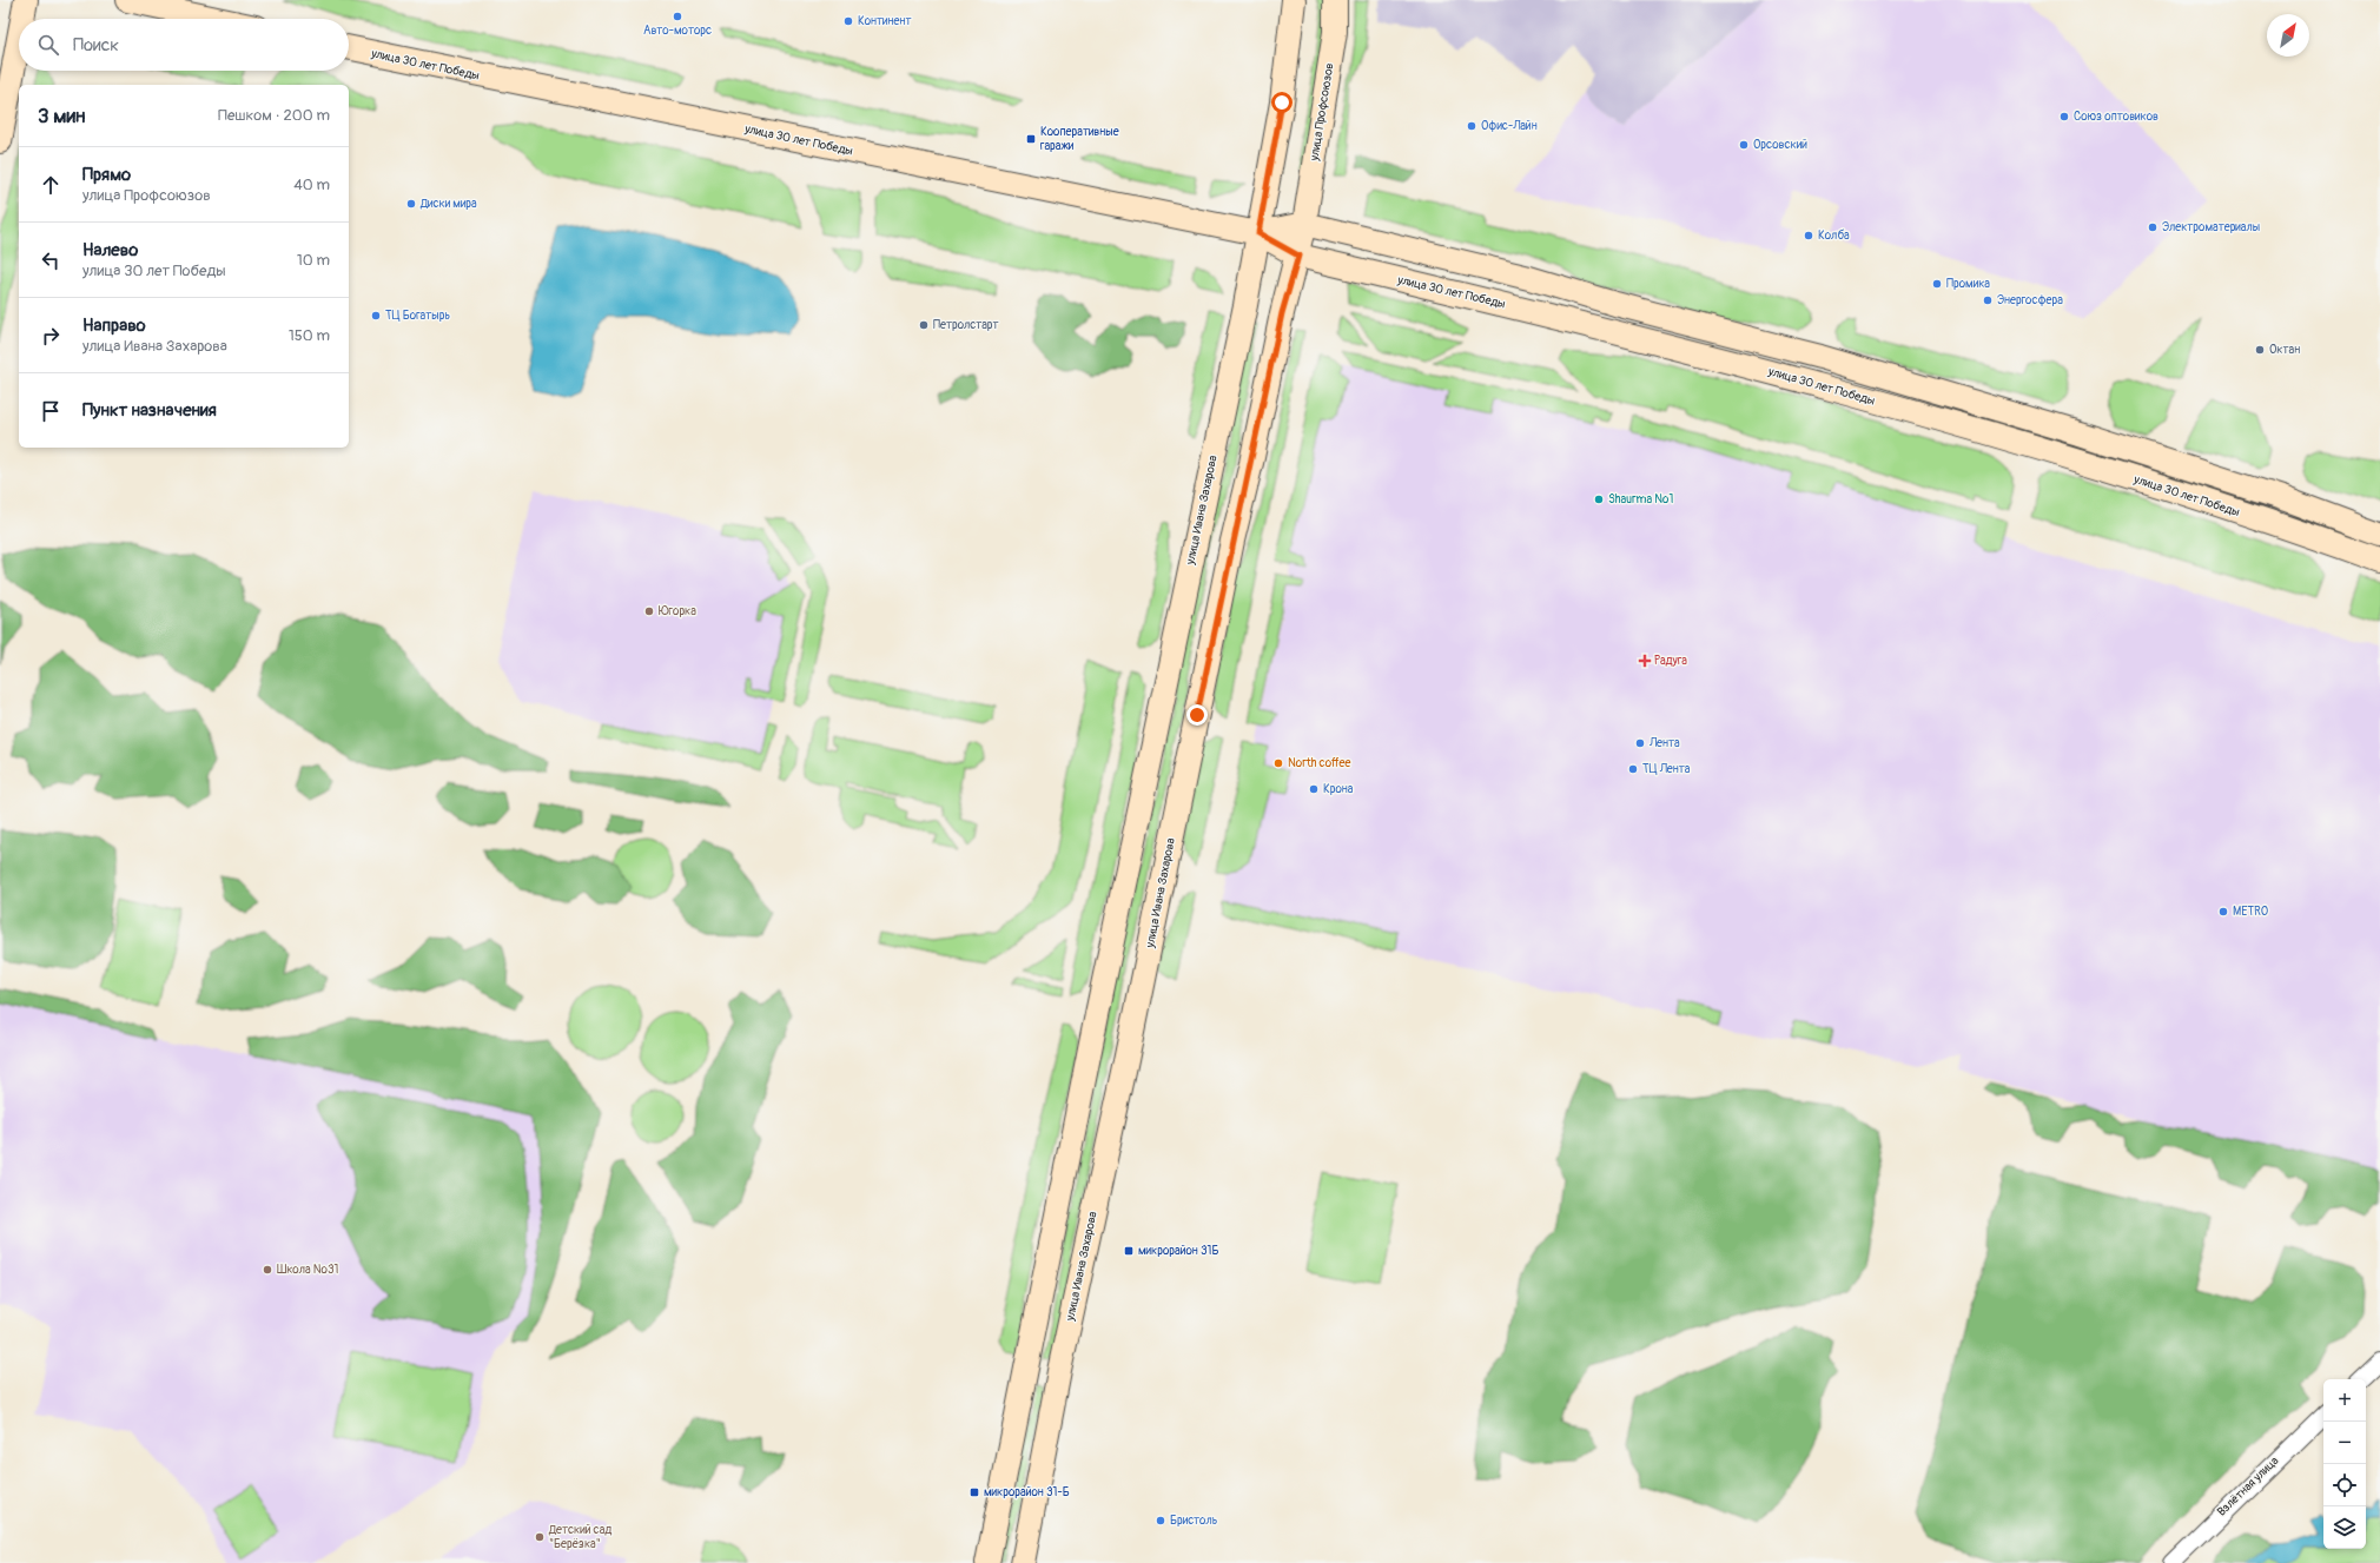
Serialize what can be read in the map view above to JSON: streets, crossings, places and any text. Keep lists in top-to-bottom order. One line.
{"streets":{"main road":["улица 30 лет Победы","улица Профсоюзов","улица Ивана Захарова"],"street":["Взлётная улица"]},"crossings":[["улица 30 лет Победы","улица Профсоюзов"],["улица 30 лет Победы","улица Ивана Захарова"],["улица Профсоюзов","улица Ивана Захарова"]],"places":{"other":["Авто-моторс","Континент","Союз оптовиков","Офис-Лайн","Орсовский","Диски мира","Электроматериалы","Колба","Промика","Энергосфера","ТЦ Богатырь","Петролстарт","Октан","Shaurma №1","Югорка","Лента","North coffee","ТЦ Лента","Крона","METRO","Школа №31","Бристоль","Детский сад \"Берёзка\""],"transit":["Кооперативные гаражи","микрорайон 31Б","микрорайон 31-Б"],"health":["Радуга"]},"north":"top right","page":{"search":"Поиск","heading":["3 мин","Пешком · 200 m"],"list":[["Прямо","улица Профсоюзов","40 m"],["Налево","улица 30 лет Победы","10 m"],["Направо","улица Ивана Захарова","150 m"],"Пункт назначения"],"map_buttons":["+","−"]}}
